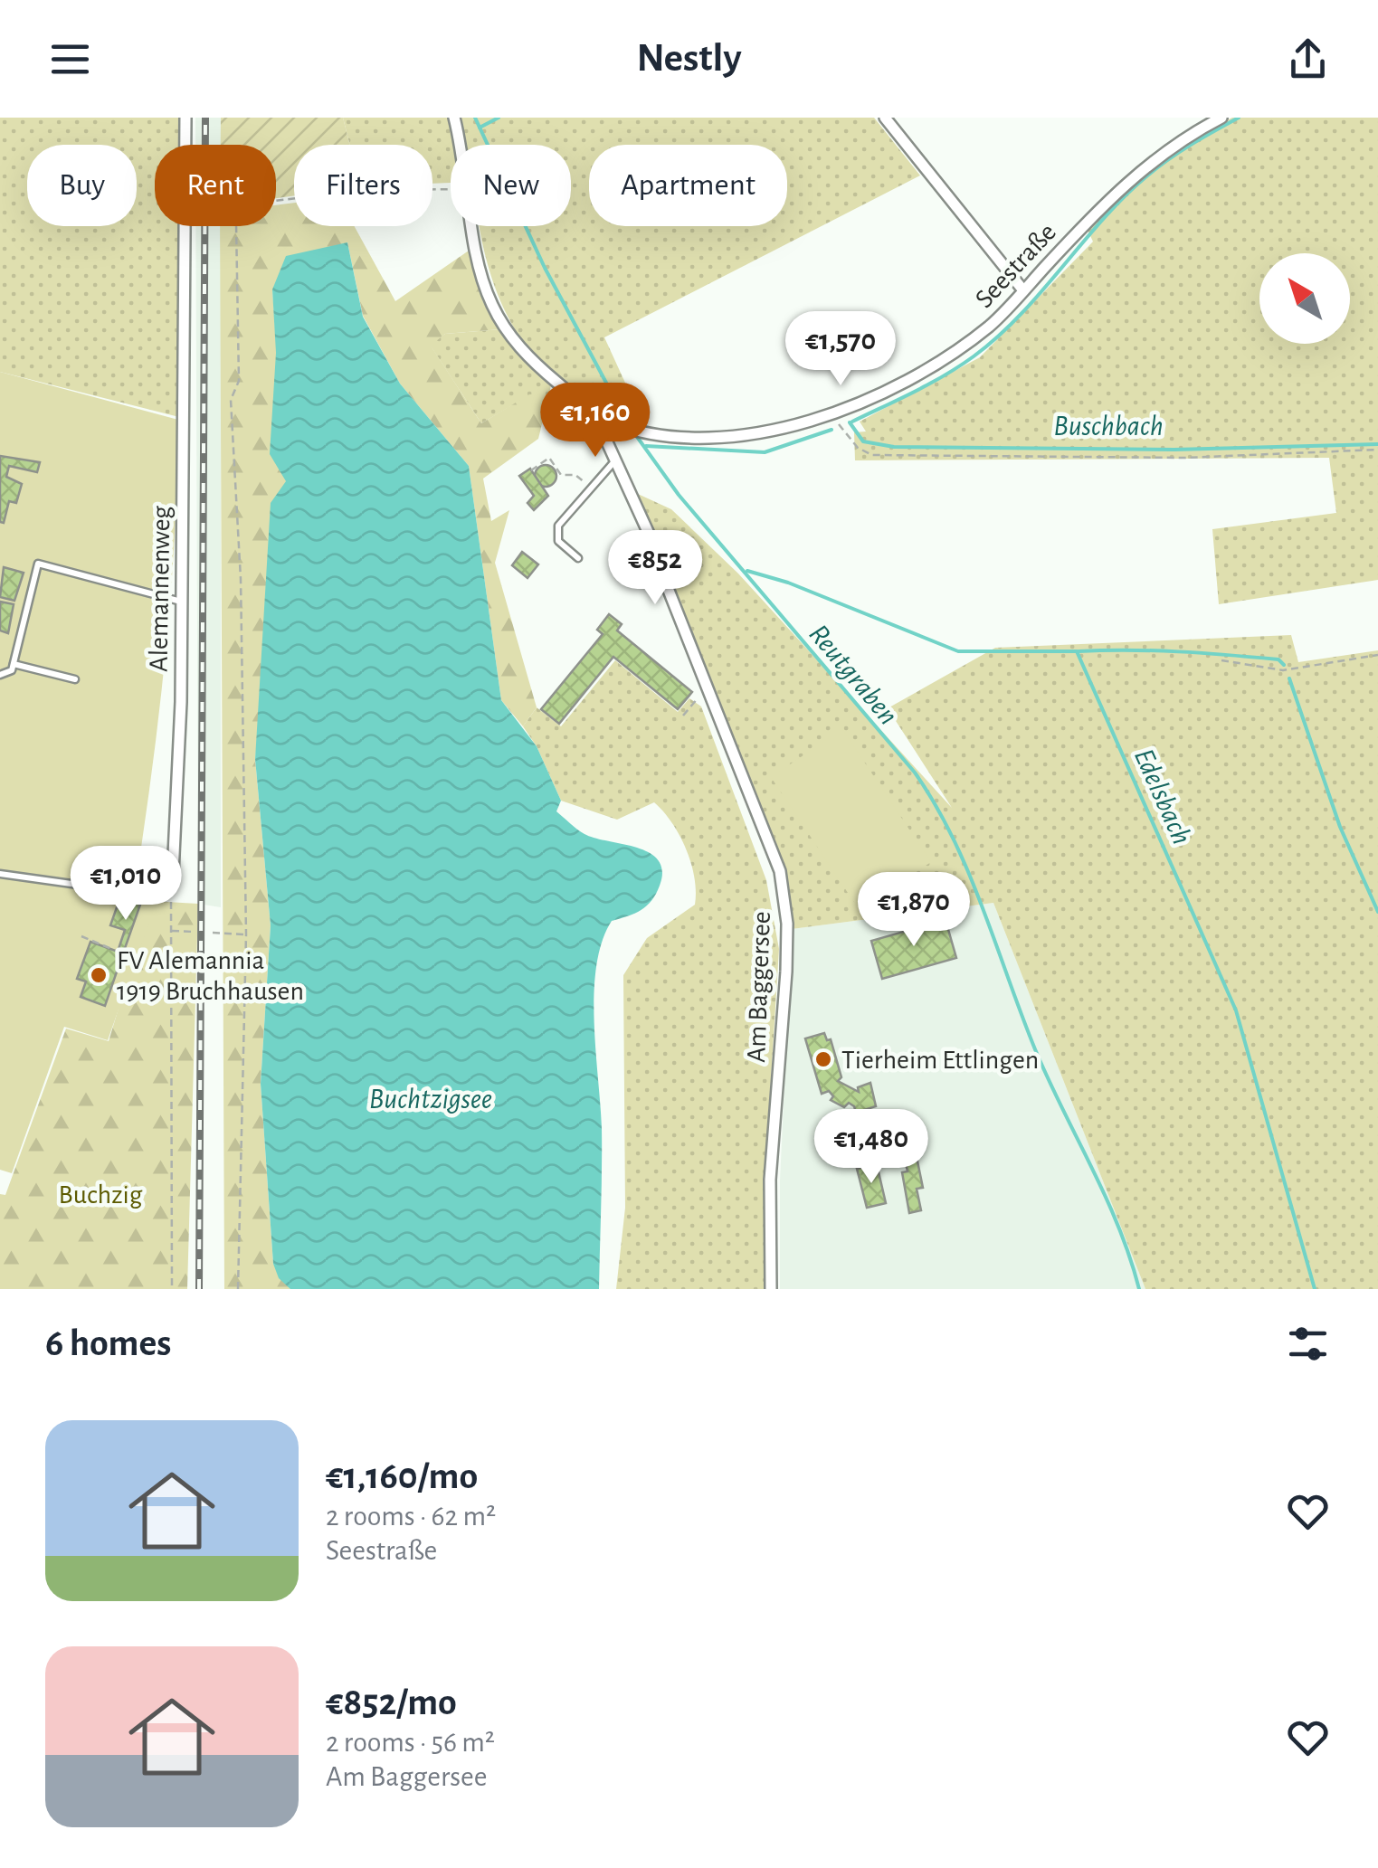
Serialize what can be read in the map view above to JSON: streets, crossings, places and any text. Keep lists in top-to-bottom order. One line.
{"streets":{"street":["Seestraße","Alemannenweg","Am Baggersee"]},"water":["Buschbach","Reutgraben","Edelsbach","Buchtzigsee"],"parks":["Buchzig"],"places":["FV Alemannia 1919 Bruchhausen","Tierheim Ettlingen"],"north":"top left","page":{"header":"Nestly","chip":["Buy","Rent","Filters","New","Apartment"],"price":["€1,570","€1,160","€852","€1,010","€1,870","€1,480"],"heading":"6 homes","list":[{"name":"€1,160/mo","note":"2 rooms · 62 m² · Seestraße"},{"name":"€852/mo","note":"2 rooms · 56 m² · Am Baggersee"}]}}
